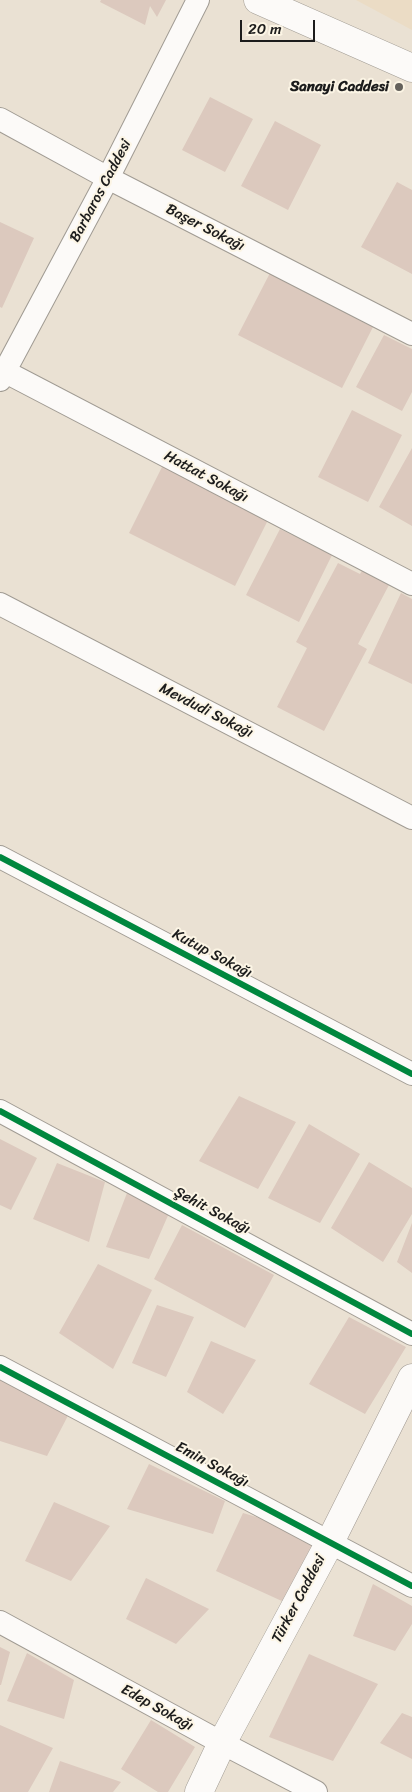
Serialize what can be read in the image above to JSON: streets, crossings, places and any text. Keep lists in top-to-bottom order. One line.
{"streets":{"street":["Barbaros Caddesi","Başer Sokağı","Hattat Sokağı","Mevdudi Sokağı","Kutup Sokağı","Şehit Sokağı","Emin Sokağı","Türker Caddesi","Edep Sokağı"]},"crossings":[["Barbaros Caddesi","Başer Sokağı"],["Barbaros Caddesi","Hattat Sokağı"],["Emin Sokağı","Türker Caddesi"],["Türker Caddesi","Edep Sokağı"]],"places":["Sanayi Caddesi"],"scale_bar":"20 m"}
